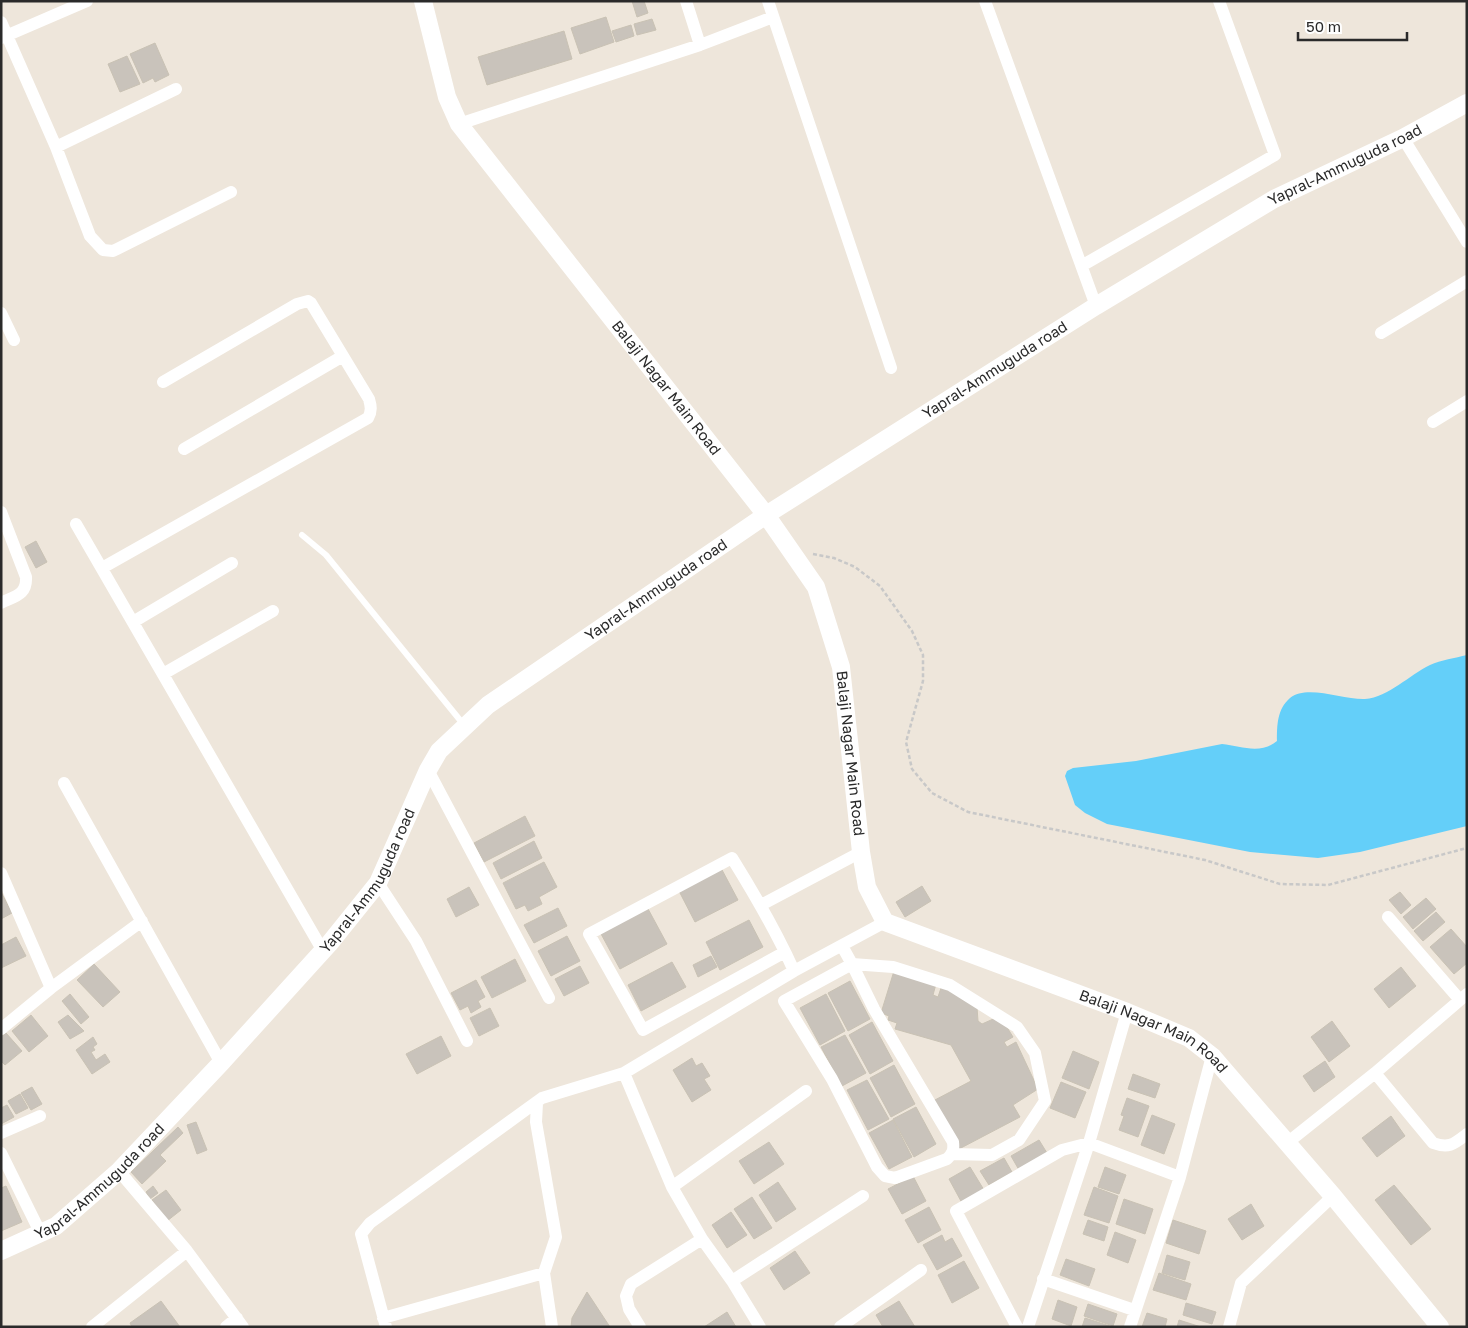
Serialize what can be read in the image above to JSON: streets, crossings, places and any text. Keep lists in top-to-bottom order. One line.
{"streets":{"main road":["Yapral-Ammuguda road","Balaji Nagar Main Road"]},"crossings":[["Yapral-Ammuguda road","Balaji Nagar Main Road"]],"scale_bar":"50 m"}
